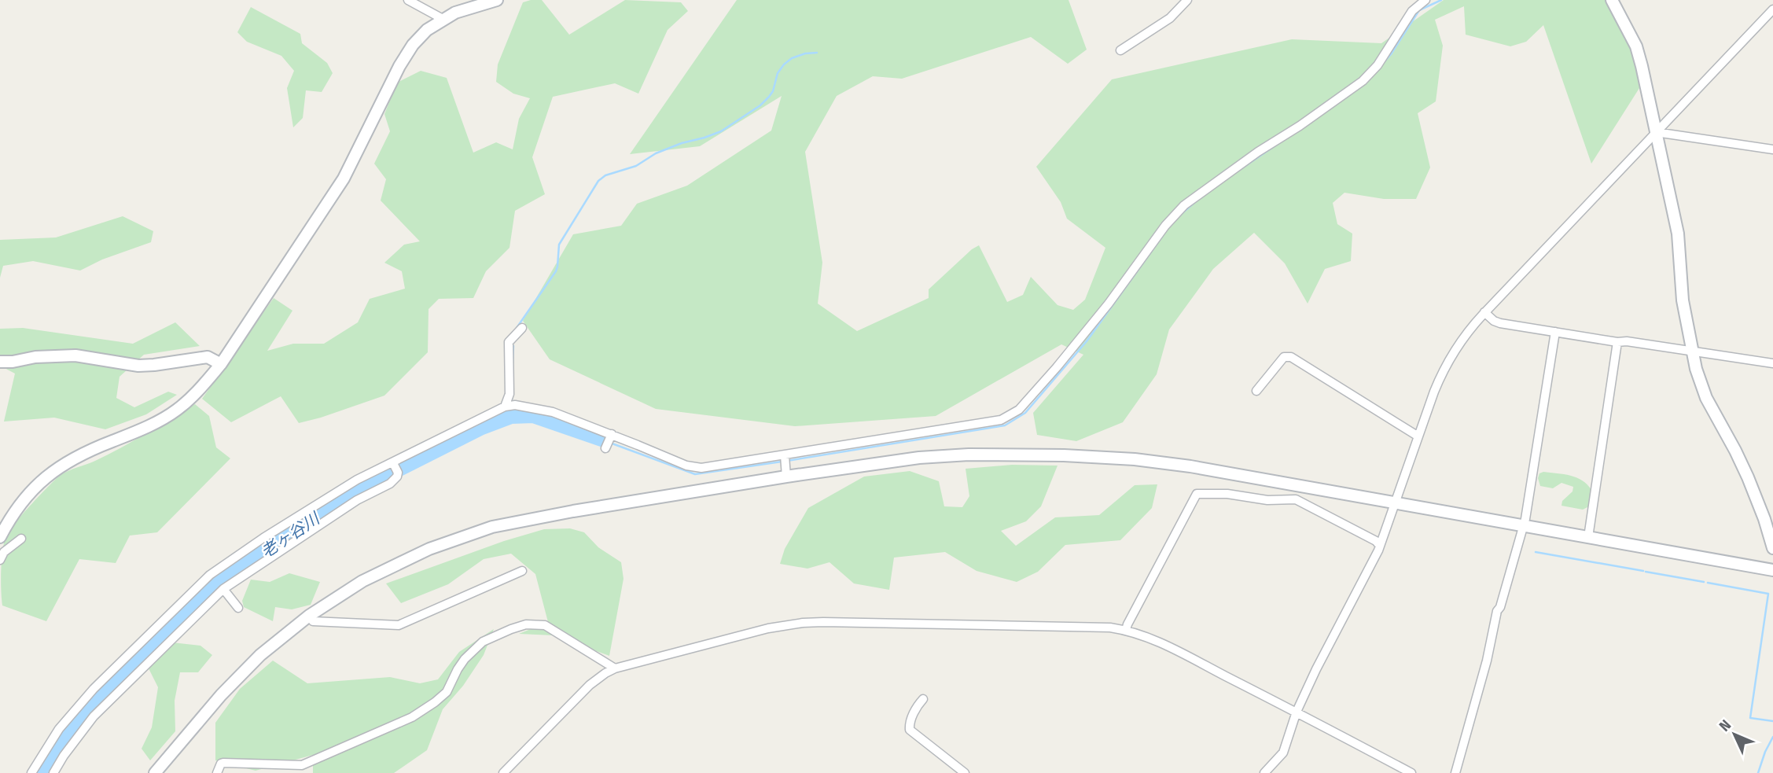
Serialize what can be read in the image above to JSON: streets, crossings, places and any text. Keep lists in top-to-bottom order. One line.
{"water":["老ヶ谷川"],"north":"top left"}
